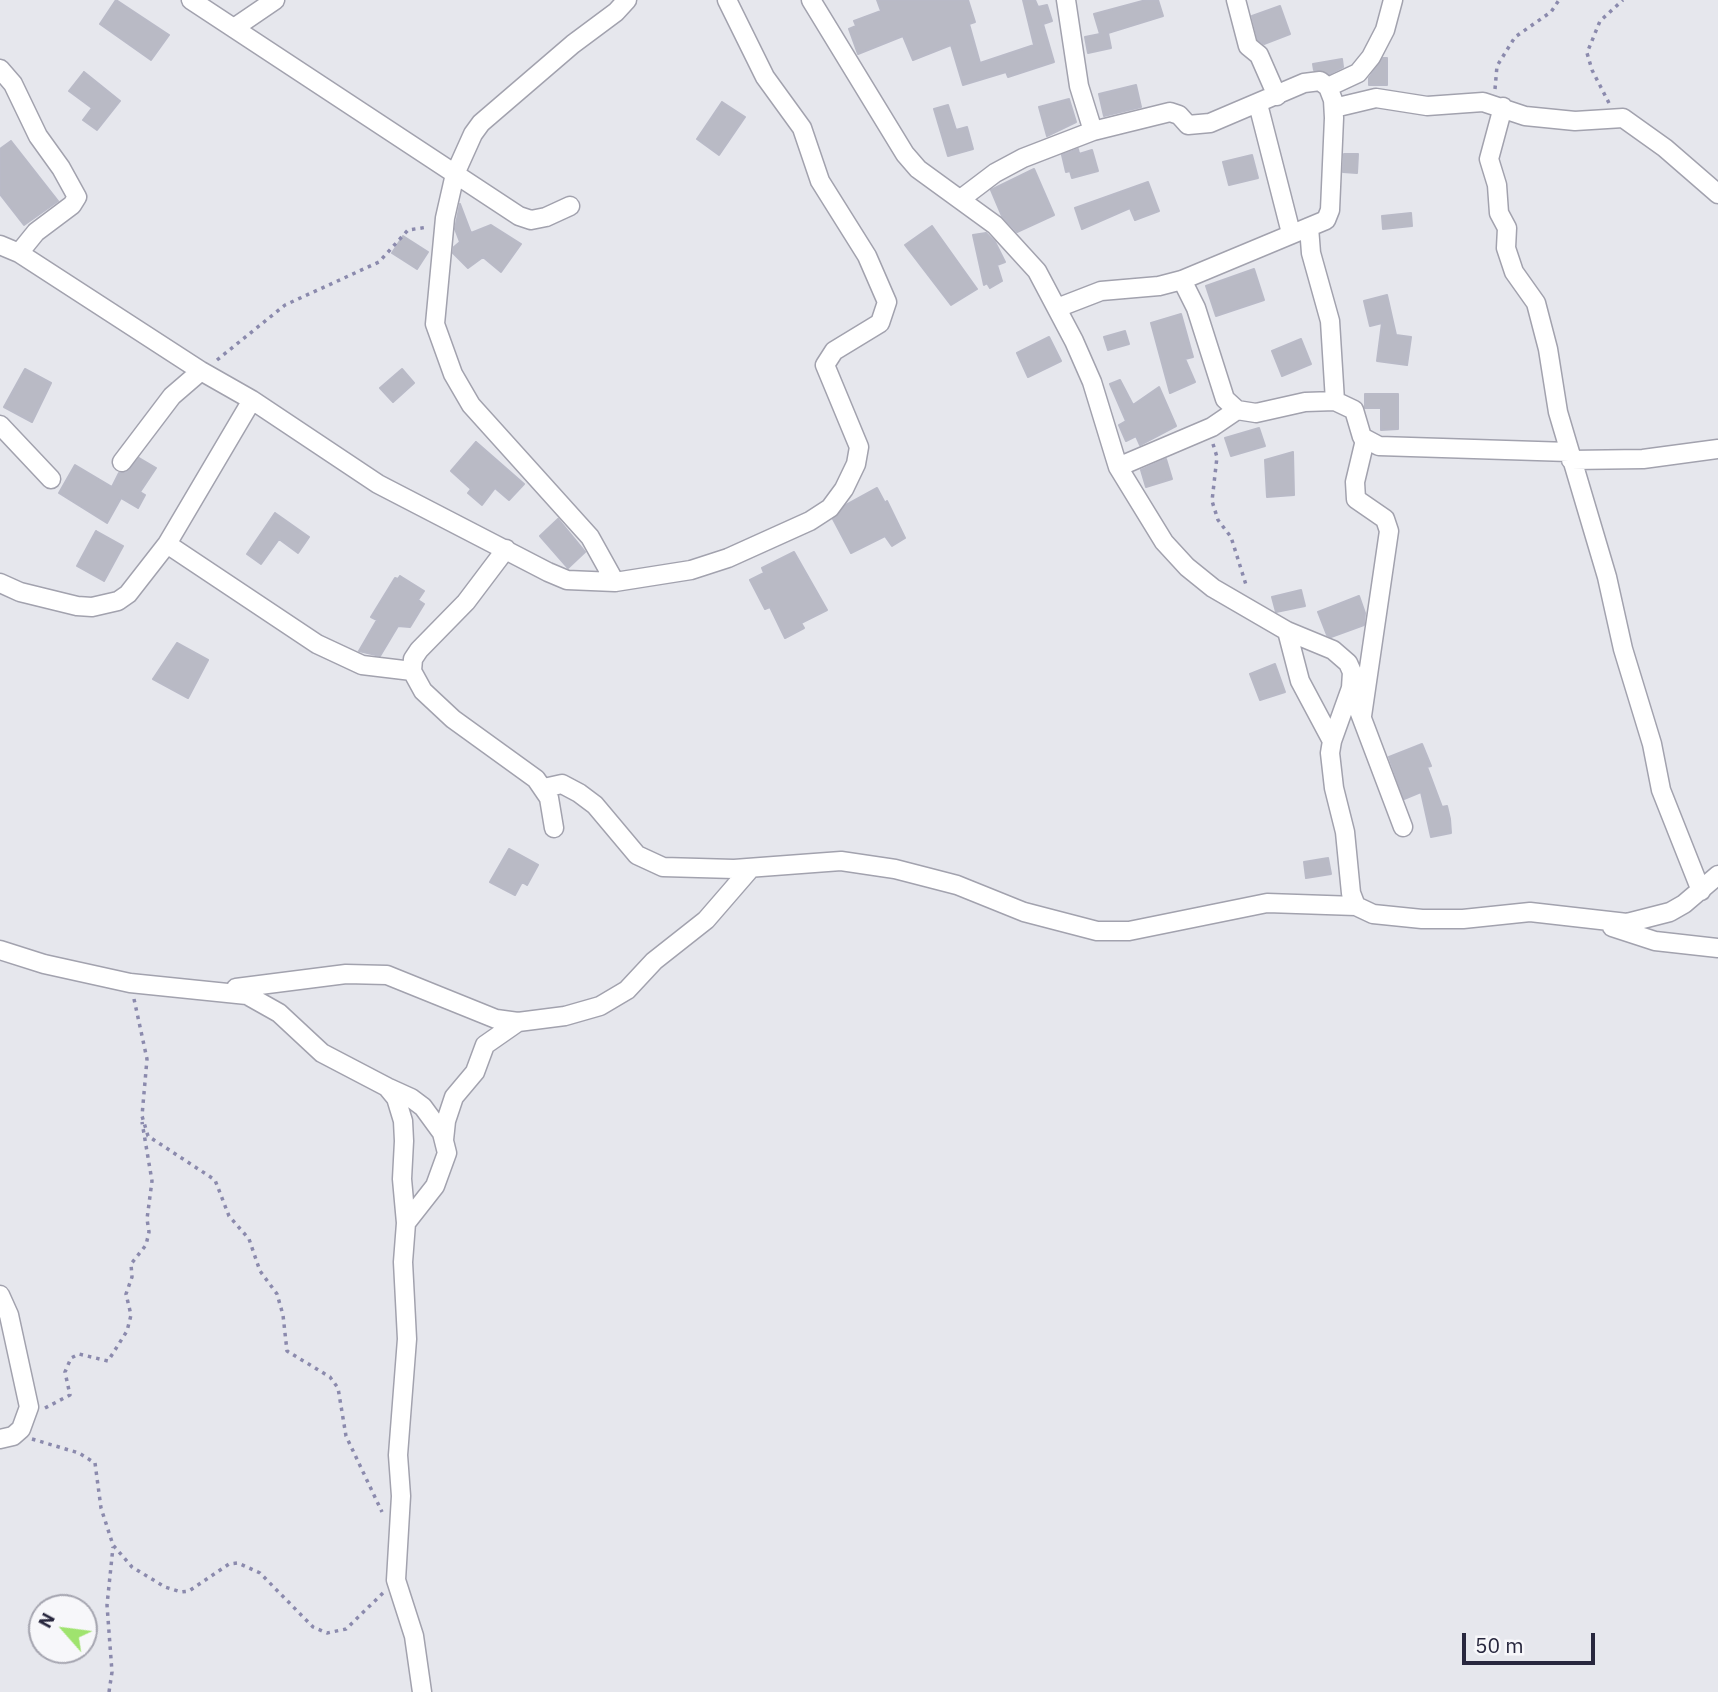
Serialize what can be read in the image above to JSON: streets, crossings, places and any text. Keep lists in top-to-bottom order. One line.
{"scale_bar":"50 m","north":"top left"}
